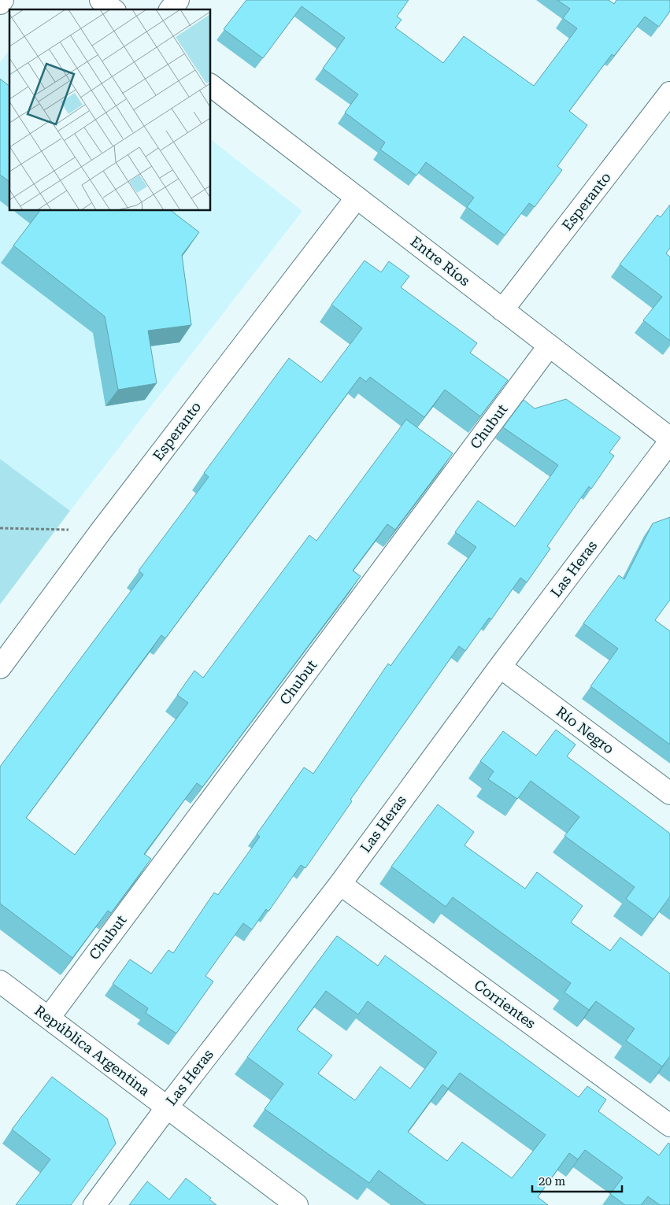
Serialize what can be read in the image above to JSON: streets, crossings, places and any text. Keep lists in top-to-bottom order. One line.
{"streets":{"street":["Esperanto","Entre Ríos","Chubut","Las Heras","Río Negro","Corrientes","República Argentina"]},"crossings":[["Esperanto","Entre Ríos"],["Entre Ríos","Chubut"],["Chubut","República Argentina"],["Las Heras","Río Negro"],["Las Heras","Corrientes"],["Las Heras","República Argentina"]],"scale_bar":"20 m"}
